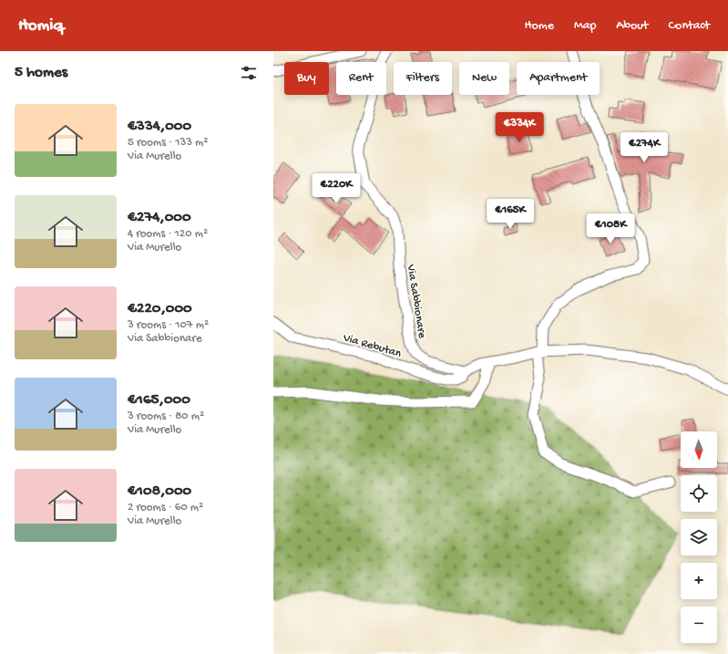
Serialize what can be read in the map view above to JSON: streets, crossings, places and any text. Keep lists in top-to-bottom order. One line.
{"streets":{"street":["Via Sabbionare","Via Rebutan"]},"crossings":[["Via Sabbionare","Via Rebutan"]],"north":"bottom","page":{"header":"Homiq","nav":["Home","Map","About","Contact"],"heading":"5 homes","chip":["Buy","Rent","Filters","New","Apartment"],"list":[{"name":"€334,000","note":"5 rooms · 133 m² · Via Murello"},{"name":"€274,000","note":"4 rooms · 120 m² · Via Murello"},{"name":"€220,000","note":"3 rooms · 107 m² · Via Sabbionare"},{"name":"€165,000","note":"3 rooms · 80 m² · Via Murello"},{"name":"€108,000","note":"2 rooms · 60 m² · Via Murello"}],"price":["€334K","€274K","€220K","€165K","€108K"],"map_buttons":["+","−"]}}
